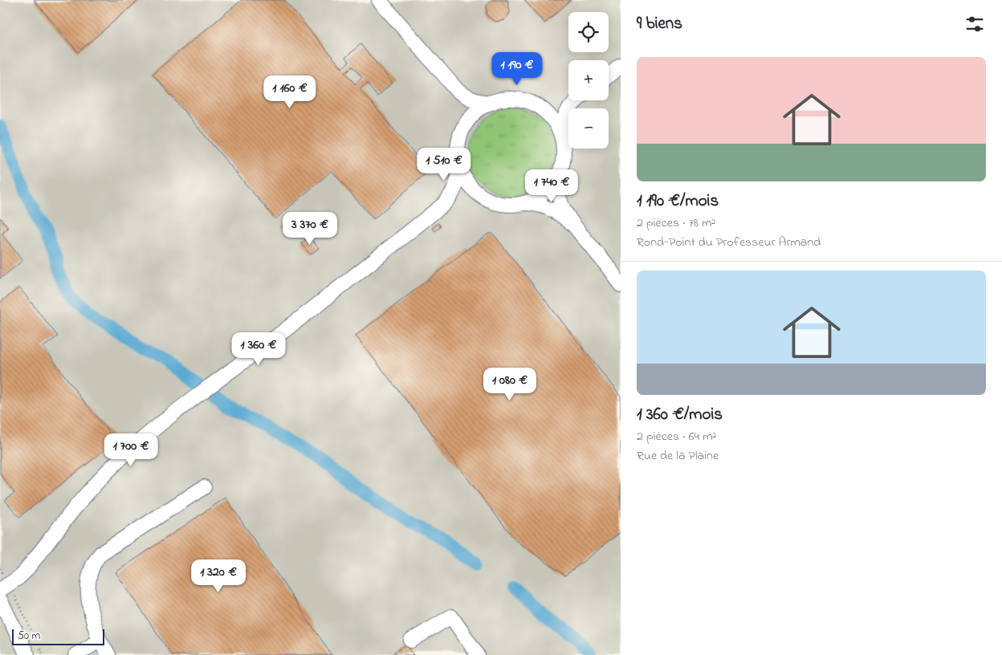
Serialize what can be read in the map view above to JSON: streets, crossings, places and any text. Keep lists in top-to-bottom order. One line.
{"scale_bar":"50 m","page":{"heading":"9 biens","map_buttons":["+","−"],"list":[{"name":"1 190 €/mois","note":"2 pièces · 78 m² · Rond-Point du Professeur Armand"},{"name":"1 360 €/mois","note":"2 pièces · 64 m² · Rue de la Plaine"}],"price":["1 190 €","1 160 €","1 510 €","1 740 €","3 370 €","1 360 €","1 080 €","1 700 €","1 320 €"],"scale":"50 m"}}
